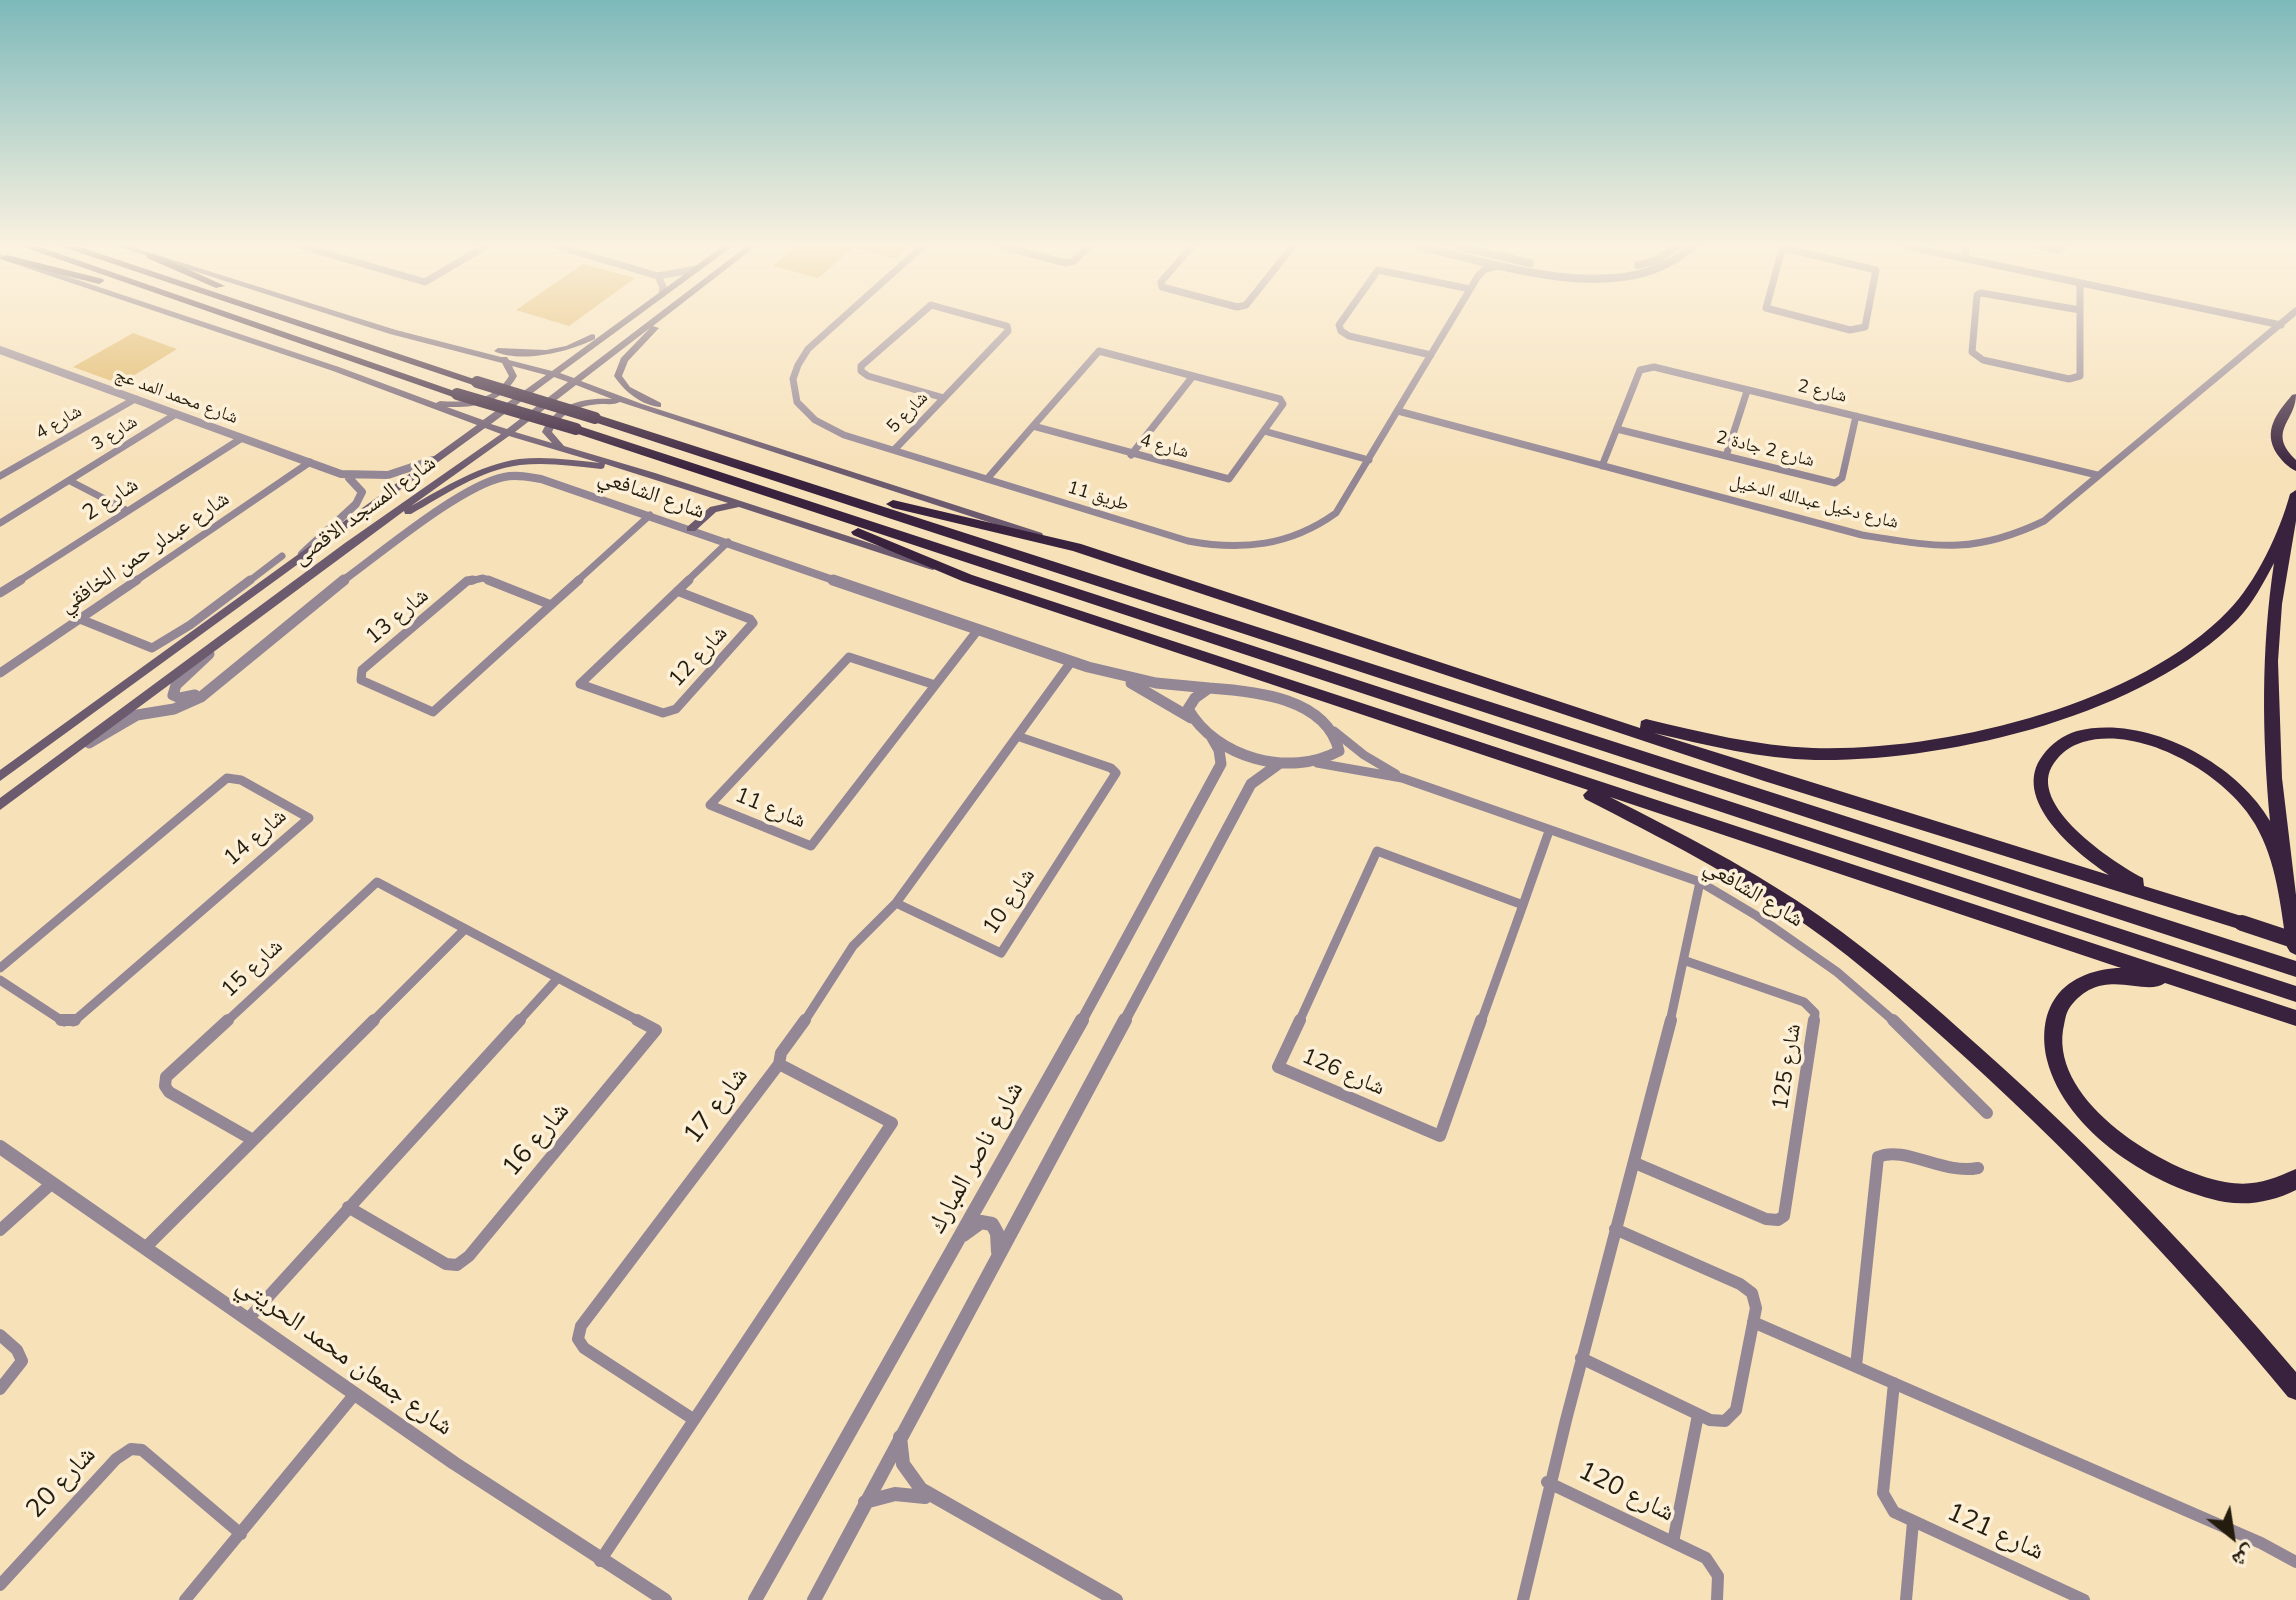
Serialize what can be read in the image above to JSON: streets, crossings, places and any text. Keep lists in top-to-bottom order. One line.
{"streets":{"main road":["شارع المسجد الاقصى"],"street":["شارع 2","شارع محمد المد عج","شارع 5","شارع 4","شارع 3","شارع 2 جادة 2","شارع الشافعي","طريق 11","شارع دخيل عبدالله الدخيل","شارع عبدلر حمن الخافقي","شارع 13","شارع 12","شارع 11","شارع 14","شارع 10","شارع 15","شارع 125","شارع 126","شارع 17","شارع 16","شارع ناصر المبارك","شارع جمعان محمد الحريتي","شارع 20","شارع 120","شارع 121"]},"crossings":[["شارع 2","شارع محمد المد عج"],["شارع 2","شارع 2 جادة 2"],["شارع 2","شارع دخيل عبدالله الدخيل"],["شارع محمد المد عج","شارع 4"],["شارع محمد المد عج","شارع 3"],["شارع محمد المد عج","شارع المسجد الاقصى"],["شارع محمد المد عج","شارع عبدلر حمن الخافقي"],["شارع 5","طريق 11"],["شارع 4","طريق 11"],["شارع الشافعي","شارع المسجد الاقصى"],["شارع الشافعي","شارع 13"],["شارع الشافعي","شارع 12"],["شارع الشافعي","شارع 11"],["شارع الشافعي","شارع 126"],["شارع الشافعي","شارع ناصر المبارك"],["طريق 11","شارع دخيل عبدالله الدخيل"],["شارع 15","شارع 16"],["شارع 17","شارع جمعان محمد الحريتي"]],"north":"bottom right"}
